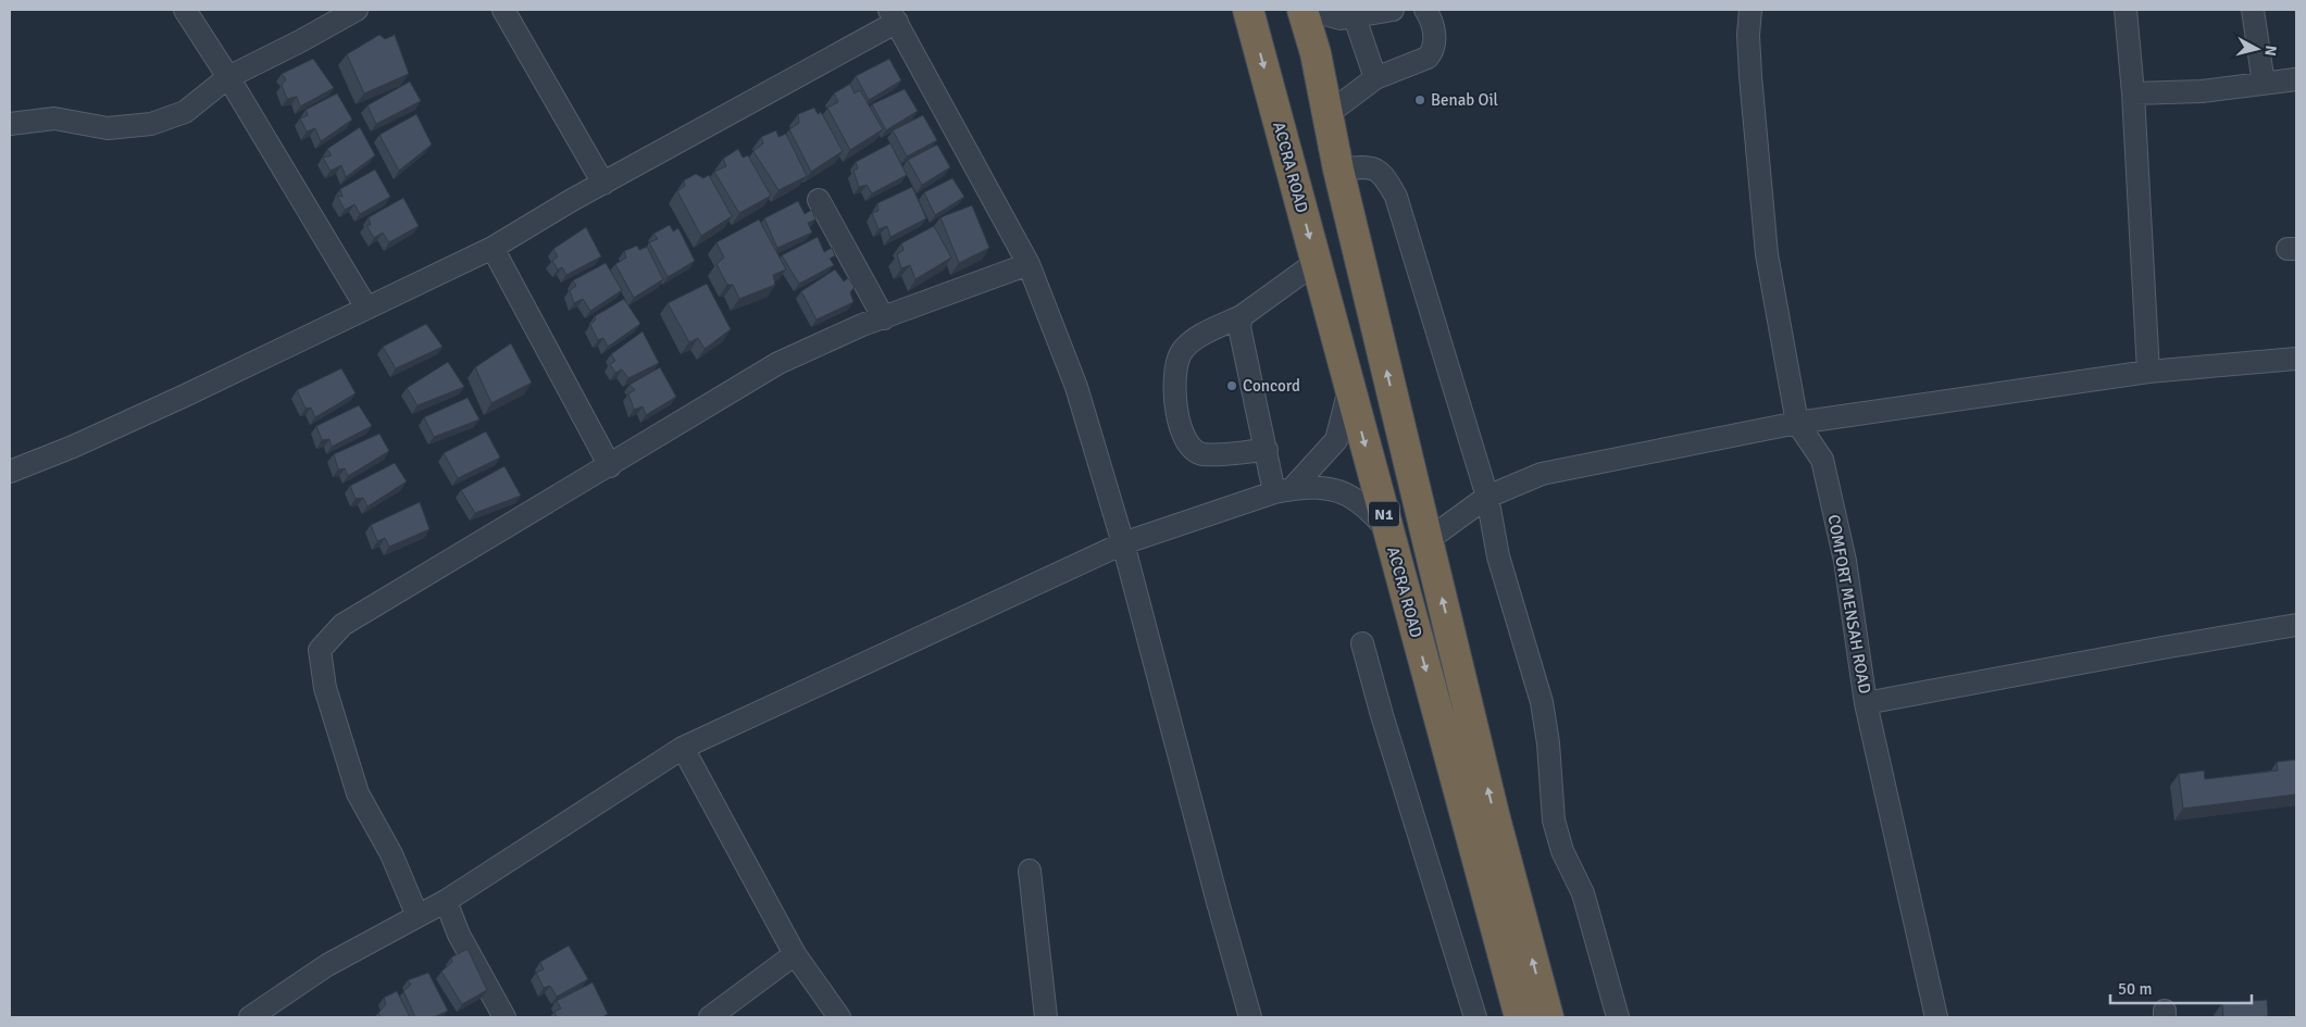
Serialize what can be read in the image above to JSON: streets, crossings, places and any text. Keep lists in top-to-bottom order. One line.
{"streets":{"highway":["ACCRA ROAD","N1"],"street":["COMFORT MENSAH ROAD"]},"places":["Benab Oil","Concord"],"scale_bar":"50 m","north":"right"}
